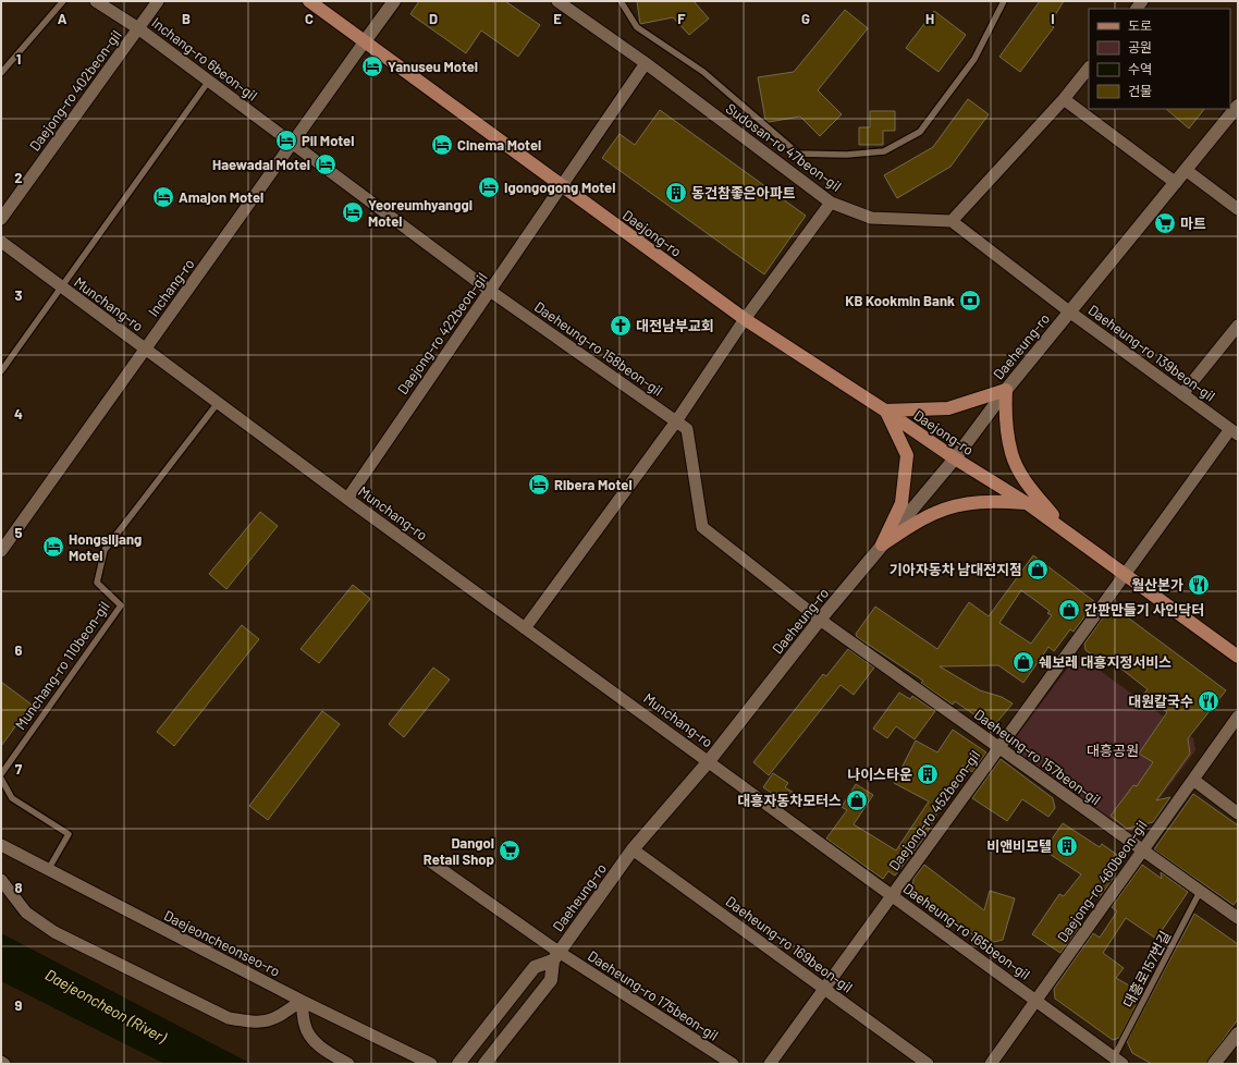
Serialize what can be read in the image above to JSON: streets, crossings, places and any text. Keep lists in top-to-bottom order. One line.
{"streets":{"main road":["Daejong-ro","Daeheung-ro"],"street":["Inchang-ro 6beon-gil","Daejong-ro 402beon-gil","Sudosan-ro 47beon-gil","Inchang-ro","Munchang-ro","Daejong-ro 422beon-gil","Daeheung-ro 158beon-gil","Daeheung-ro 139beon-gil","Daeheung-ro 157beon-gil","Daejong-ro 452beon-gil","Daejong-ro 460beon-gil","Daeheung-ro 165beon-gil","Daejeoncheonseo-ro","Daeheung-ro 169beon-gil","Daeheung-ro 175beon-gil"],"lane":["Munchang-ro 110beon-gil","대흥로157번길"]},"crossings":[["Inchang-ro 6beon-gil","Daejong-ro 402beon-gil"],["Inchang-ro 6beon-gil","Inchang-ro"],["Inchang-ro 6beon-gil","Munchang-ro"],["Inchang-ro 6beon-gil","Daeheung-ro 158beon-gil"],["Sudosan-ro 47beon-gil","Daeheung-ro"],["Daejong-ro","Inchang-ro"],["Daejong-ro","Daejong-ro 422beon-gil"],["Daejong-ro","Daeheung-ro"],["Daejong-ro","Daejong-ro 452beon-gil"],["Inchang-ro","Munchang-ro"],["Inchang-ro","Daeheung-ro 158beon-gil"],["Munchang-ro","Daejong-ro 422beon-gil"],["Munchang-ro","Daeheung-ro"],["Munchang-ro","Munchang-ro 110beon-gil"],["Munchang-ro","Daeheung-ro 165beon-gil"],["Daejong-ro 422beon-gil","Daeheung-ro 158beon-gil"],["Daeheung-ro","Daeheung-ro 158beon-gil"],["Daeheung-ro","Daeheung-ro 139beon-gil"],["Daeheung-ro","Daeheung-ro 157beon-gil"],["Daeheung-ro","Daeheung-ro 165beon-gil"],["Daeheung-ro","Daeheung-ro 169beon-gil"],["Daeheung-ro","Daeheung-ro 175beon-gil"],["Daeheung-ro 158beon-gil","Daeheung-ro 157beon-gil"],["Daeheung-ro 157beon-gil","Daejong-ro 452beon-gil"],["Daeheung-ro 157beon-gil","Daejong-ro 460beon-gil"],["Daeheung-ro 157beon-gil","대흥로157번길"],["Daejong-ro 452beon-gil","Daeheung-ro 165beon-gil"],["Daejong-ro 452beon-gil","Daeheung-ro 169beon-gil"],["Daejong-ro 460beon-gil","Daeheung-ro 165beon-gil"],["Daeheung-ro 165beon-gil","대흥로157번길"]],"water":["Daejeoncheon (River)"],"parks":["대흥공원"],"places":{"hotel":["Yanuseu Motel","Pil Motel","Cinema Motel","Haewadal Motel","Igongogong Motel","Amajon Motel","Yeoreumhyanggi Motel","Ribera Motel","Hongsiljang Motel"],"building":["동건참좋은아파트","나이스타운","비앤비모텔"],"supermarket":["마트","Dangol Retail Shop"],"bank":["KB Kookmin Bank"],"church":["대전남부교회"],"shop":["기아자동차 남대전지점","간판만들기 사인닥터","쉐보레 대흥지정서비스","대흥자동차모터스"],"restaurant":["월산본가","대원칼국수"]},"legend":["도로","공원","수역","건물"],"grid":{"columns":["A","B","C","D","E","F","G","H","I"],"rows":["1","2","3","4","5","6","7","8","9"]}}
